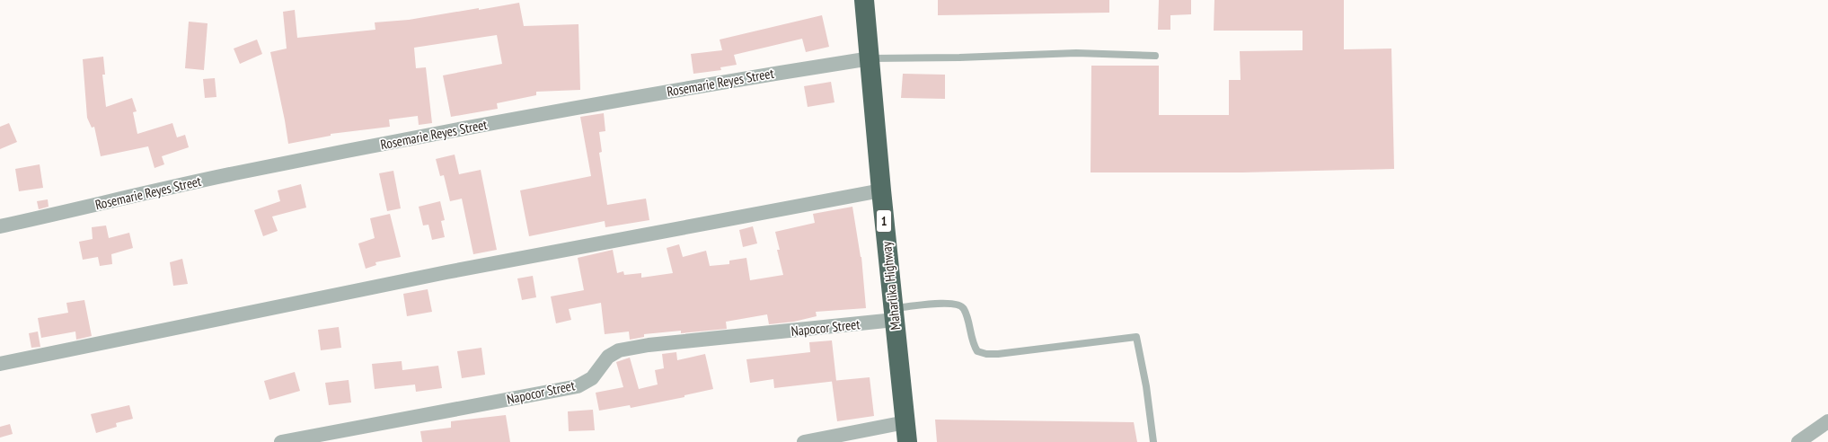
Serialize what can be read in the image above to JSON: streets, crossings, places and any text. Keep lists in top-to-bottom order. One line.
{"streets":{"highway":["1","Maharlika Highway"],"street":["Rosemarie Reyes Street","Napocor Street"]},"crossings":[["Rosemarie Reyes Street","Maharlika Highway"],["Maharlika Highway","Napocor Street"]]}
